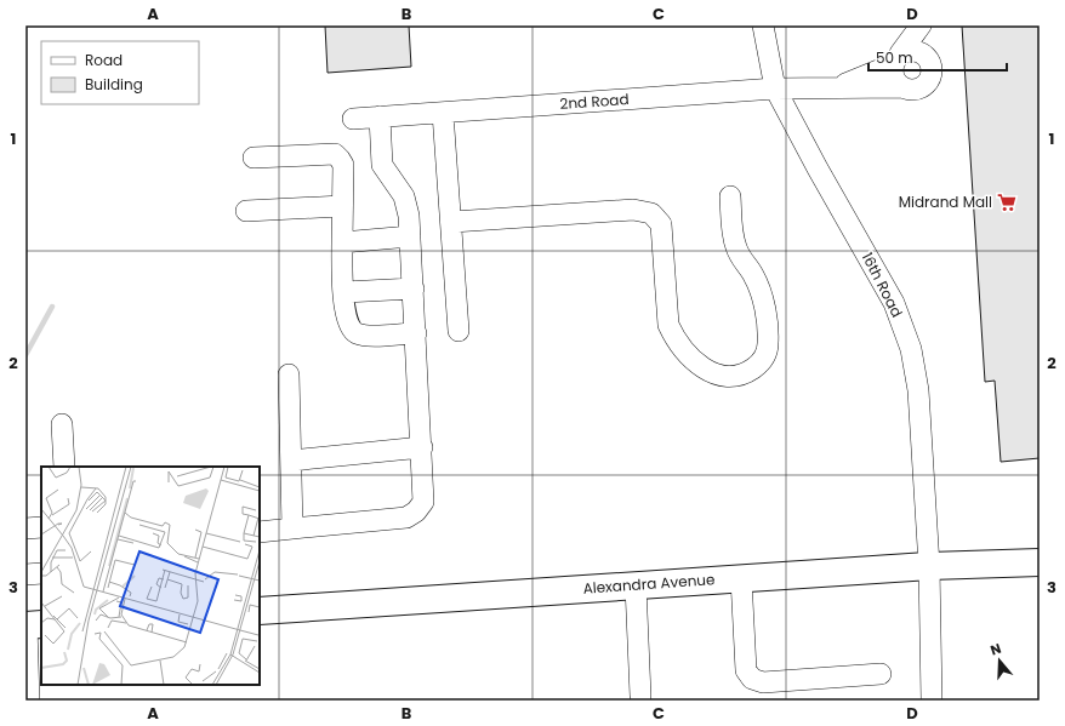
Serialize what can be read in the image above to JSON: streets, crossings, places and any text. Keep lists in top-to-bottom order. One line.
{"streets":{"main road":["Alexandra Avenue"],"street":["2nd Road","16th Road"]},"crossings":[["2nd Road","16th Road"],["16th Road","Alexandra Avenue"]],"places":{"supermarket":["Midrand Mall"]},"legend":["Road","Building"],"scale_bar":"50 m","north":"top","grid":{"columns":["A","B","C","D"],"rows":["1","2","3"]}}
